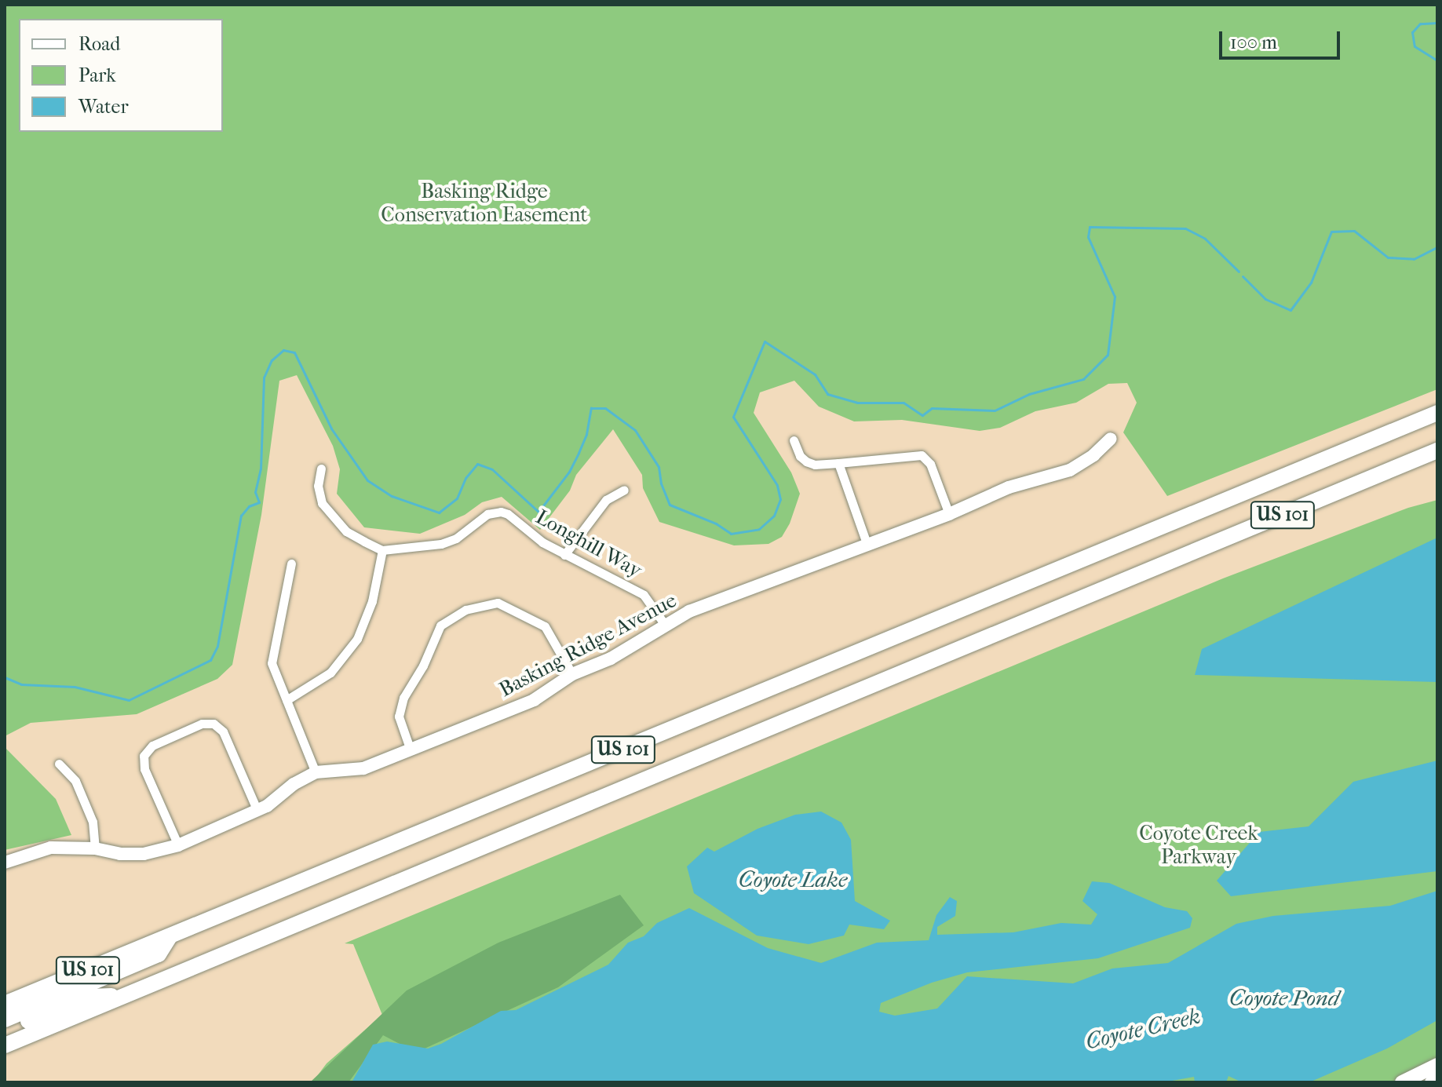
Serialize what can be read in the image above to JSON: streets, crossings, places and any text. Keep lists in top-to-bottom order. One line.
{"streets":{"highway":["US 101"],"street":["Longhill Way","Basking Ridge Avenue"]},"crossings":[["Longhill Way","Basking Ridge Avenue"]],"water":["Coyote Lake","Coyote Pond","Coyote Creek"],"parks":["Basking Ridge Conservation Easement","Coyote Creek Parkway"],"legend":["Road","Park","Water"],"scale_bar":"100 m"}
